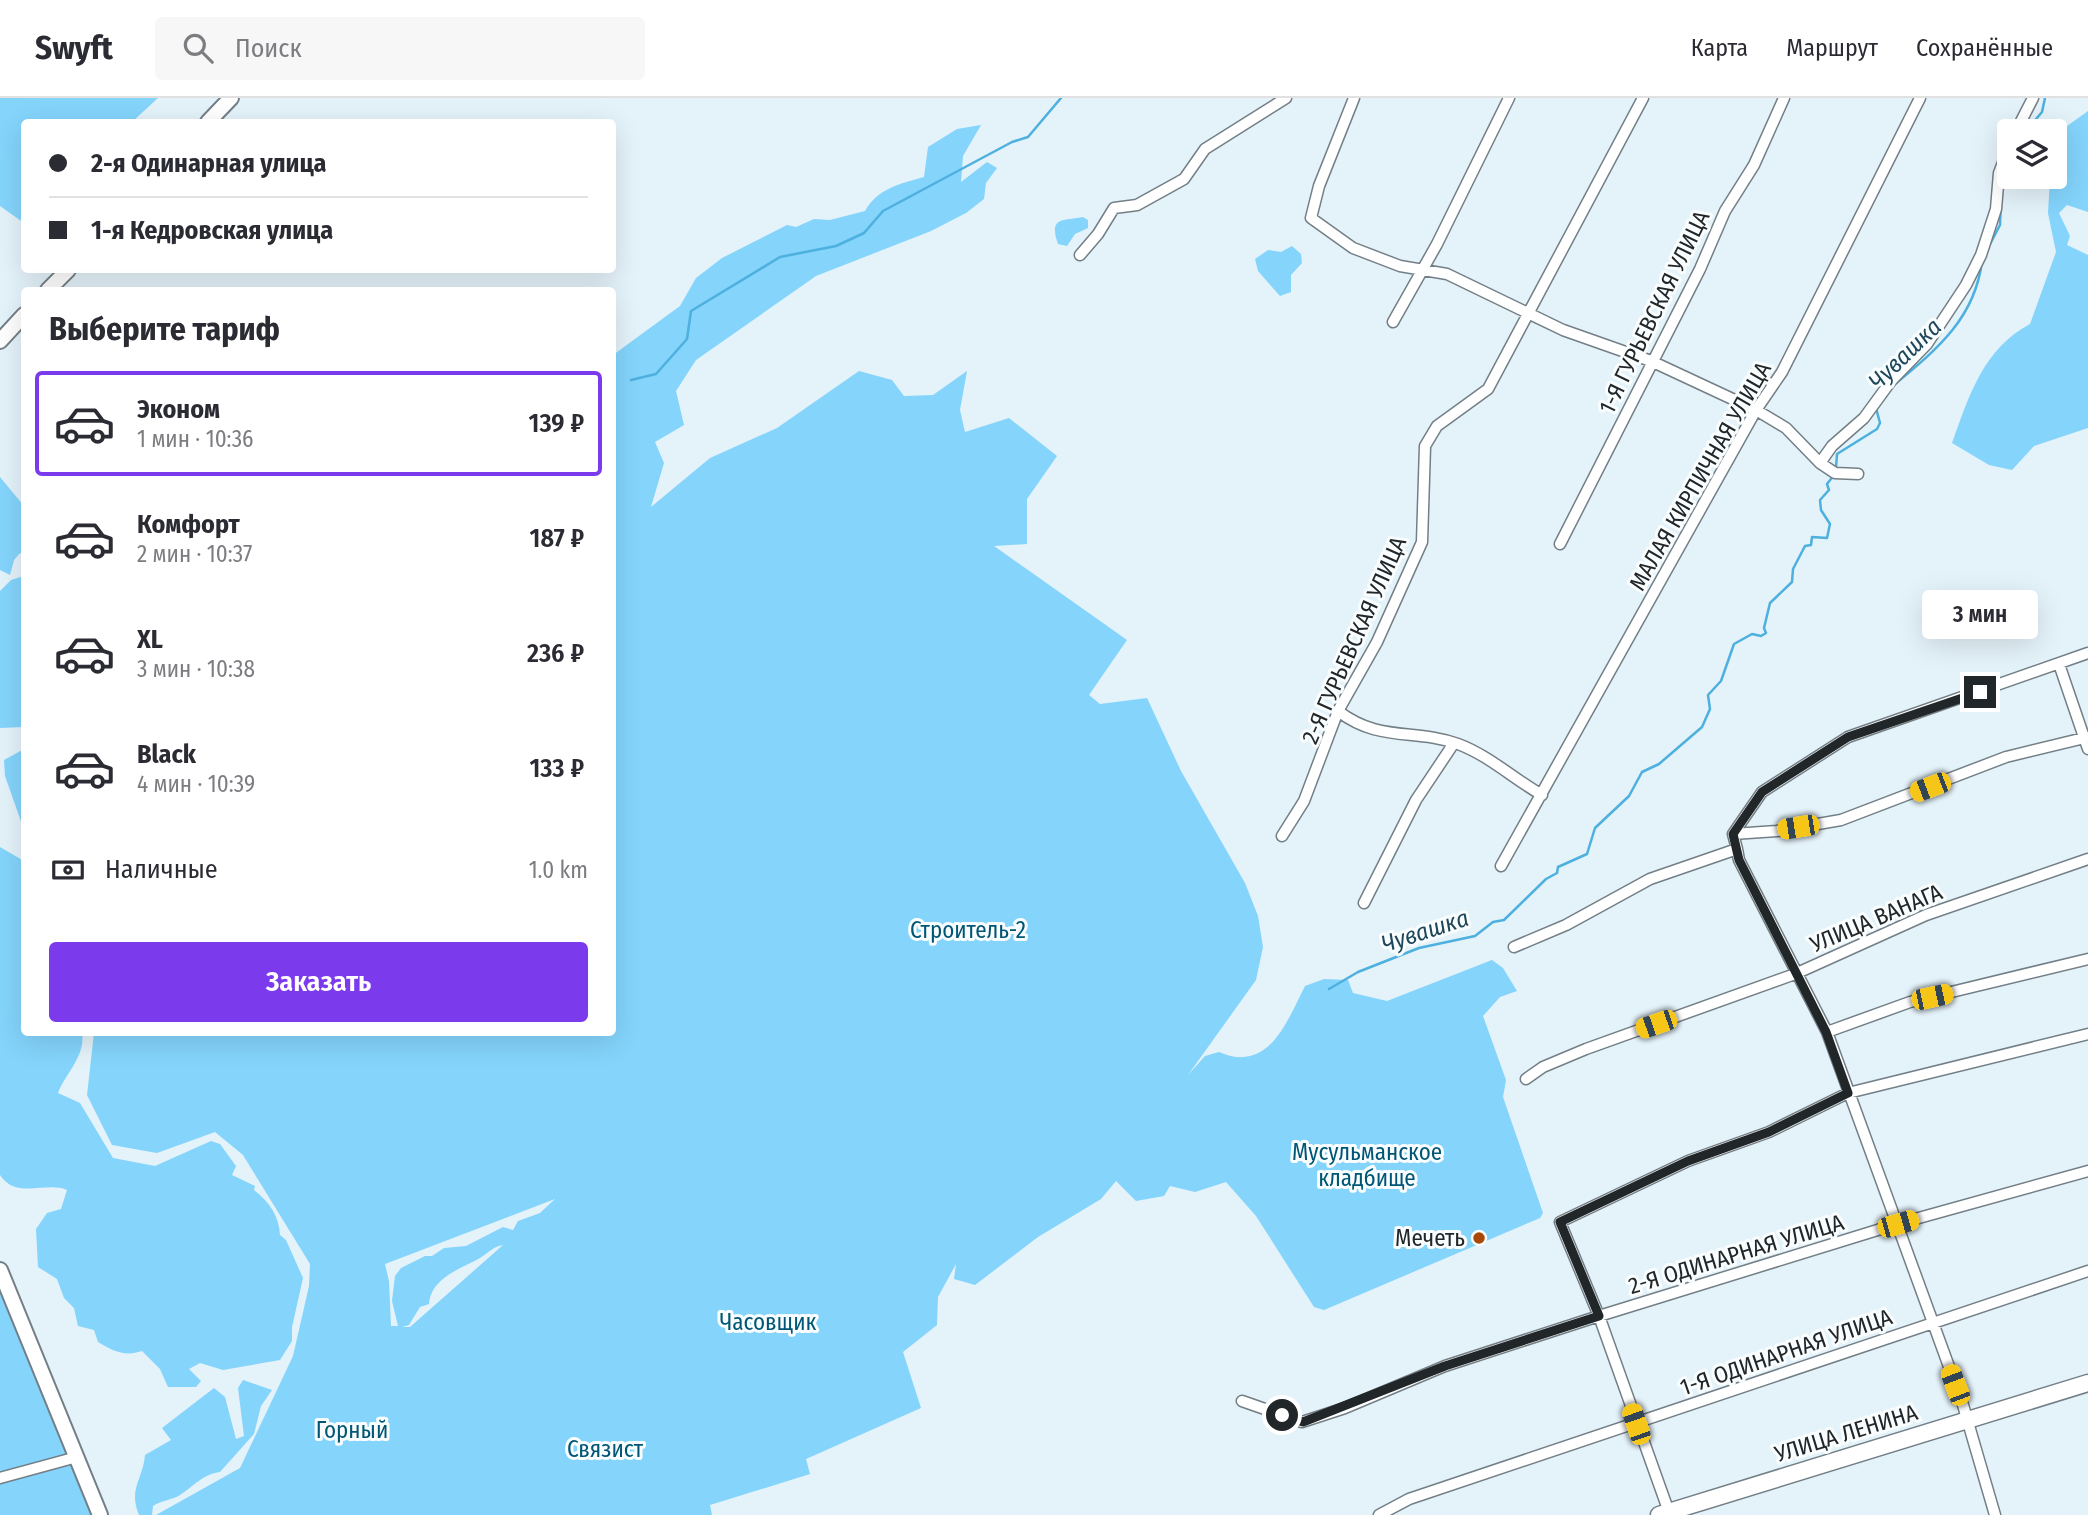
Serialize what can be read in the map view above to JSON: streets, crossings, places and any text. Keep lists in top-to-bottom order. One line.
{"streets":{"main road":["УЛИЦА ЛЕНИНА"],"street":["1-Я ГУРЬЕВСКАЯ УЛИЦА","МАЛАЯ КИРПИЧНАЯ УЛИЦА","2-Я ГУРЬЕВСКАЯ УЛИЦА","УЛИЦА ВАНАГА","2-Я ОДИНАРНАЯ УЛИЦА","1-Я ОДИНАРНАЯ УЛИЦА"]},"water":["Чувашка"],"parks":["Строитель-2","Мусульманское кладбище","Часовщик","Горный","Связист"],"places":["Мечеть"],"page":{"header":"Swyft","search":"Поиск","nav":["Карта","Маршрут","Сохранённые"],"banner":["2-я Одинарная улица","1-я Кедровская улица"],"heading":"Выберите тариф","list":[{"name":"Эконом","note":"1 мин · 10:36","value":"139 ₽"},{"name":"Комфорт","note":"2 мин · 10:37","value":"187 ₽"},{"name":"XL","note":"3 мин · 10:38","value":"236 ₽"},{"name":"Black","note":"4 мин · 10:39","value":"133 ₽"}],"bubble":"3 мин","pay":["Наличные","1.0 km"],"buttons":"Заказать"}}
